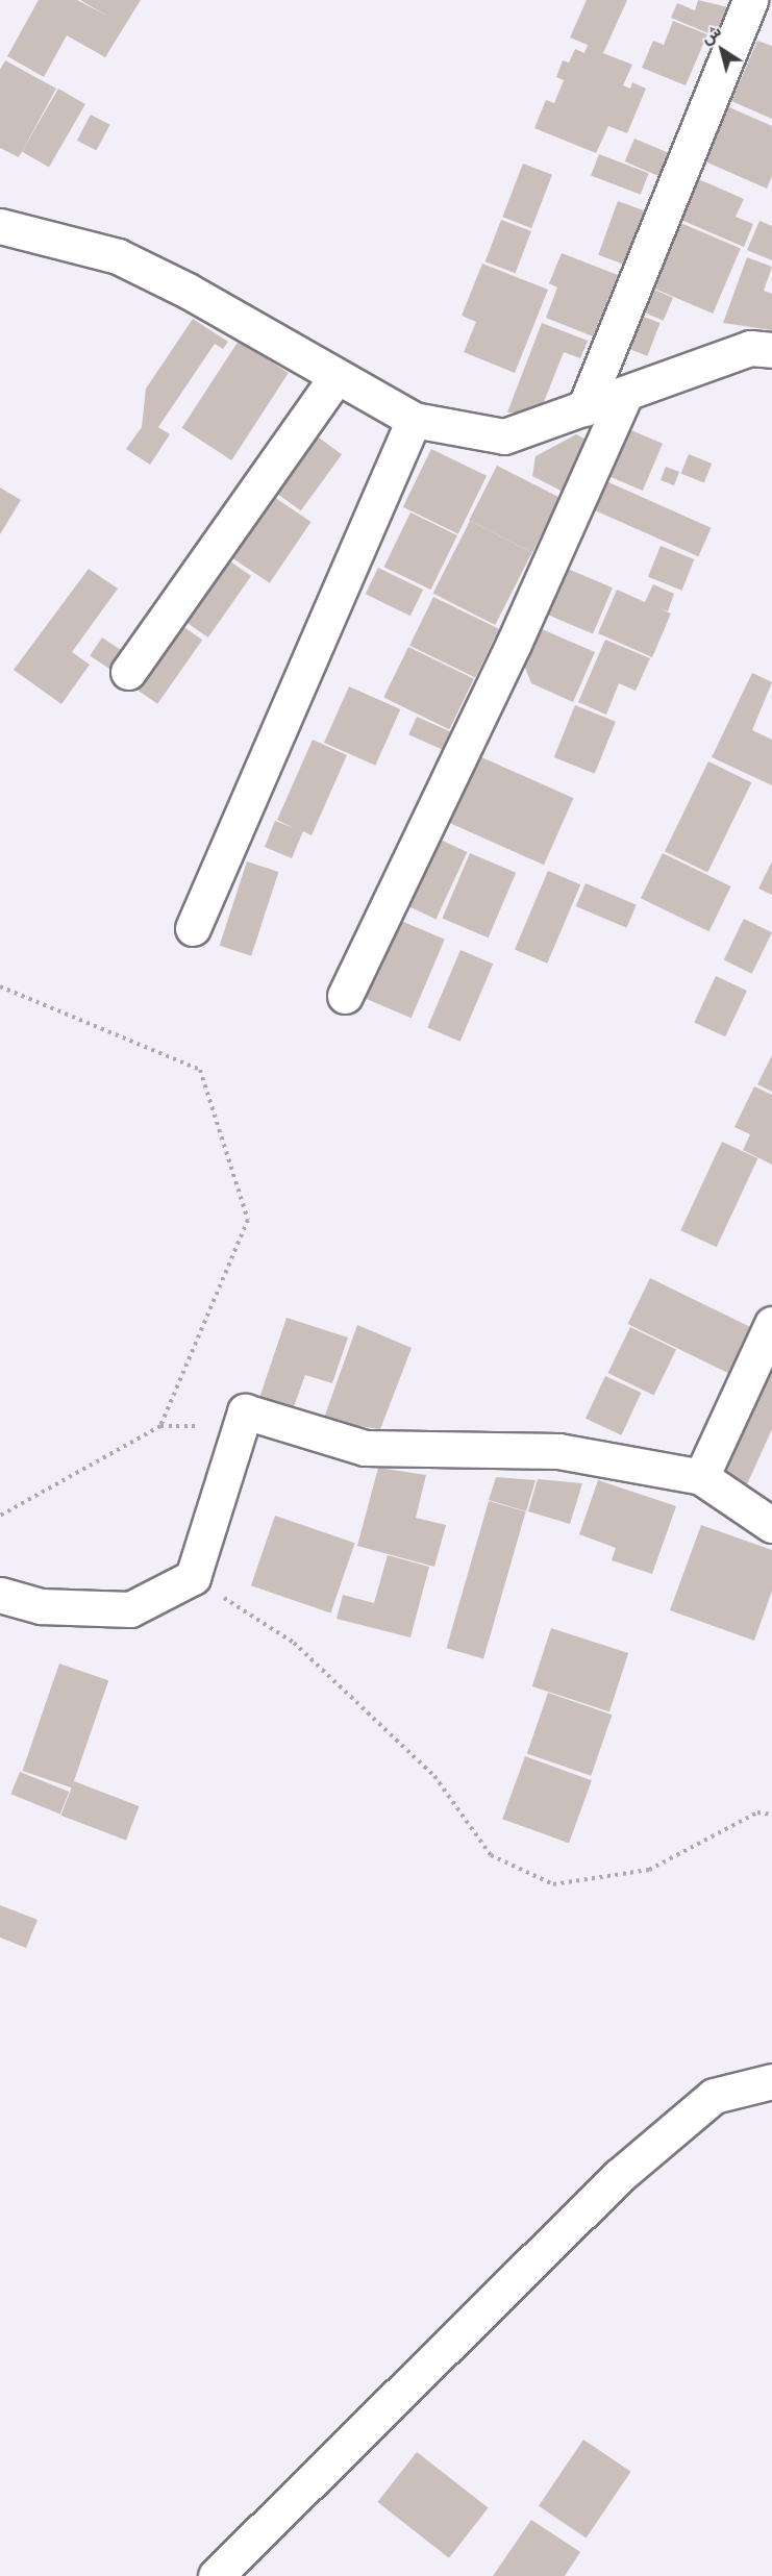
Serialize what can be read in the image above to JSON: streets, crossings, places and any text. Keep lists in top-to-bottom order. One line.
{"north":"top left"}
